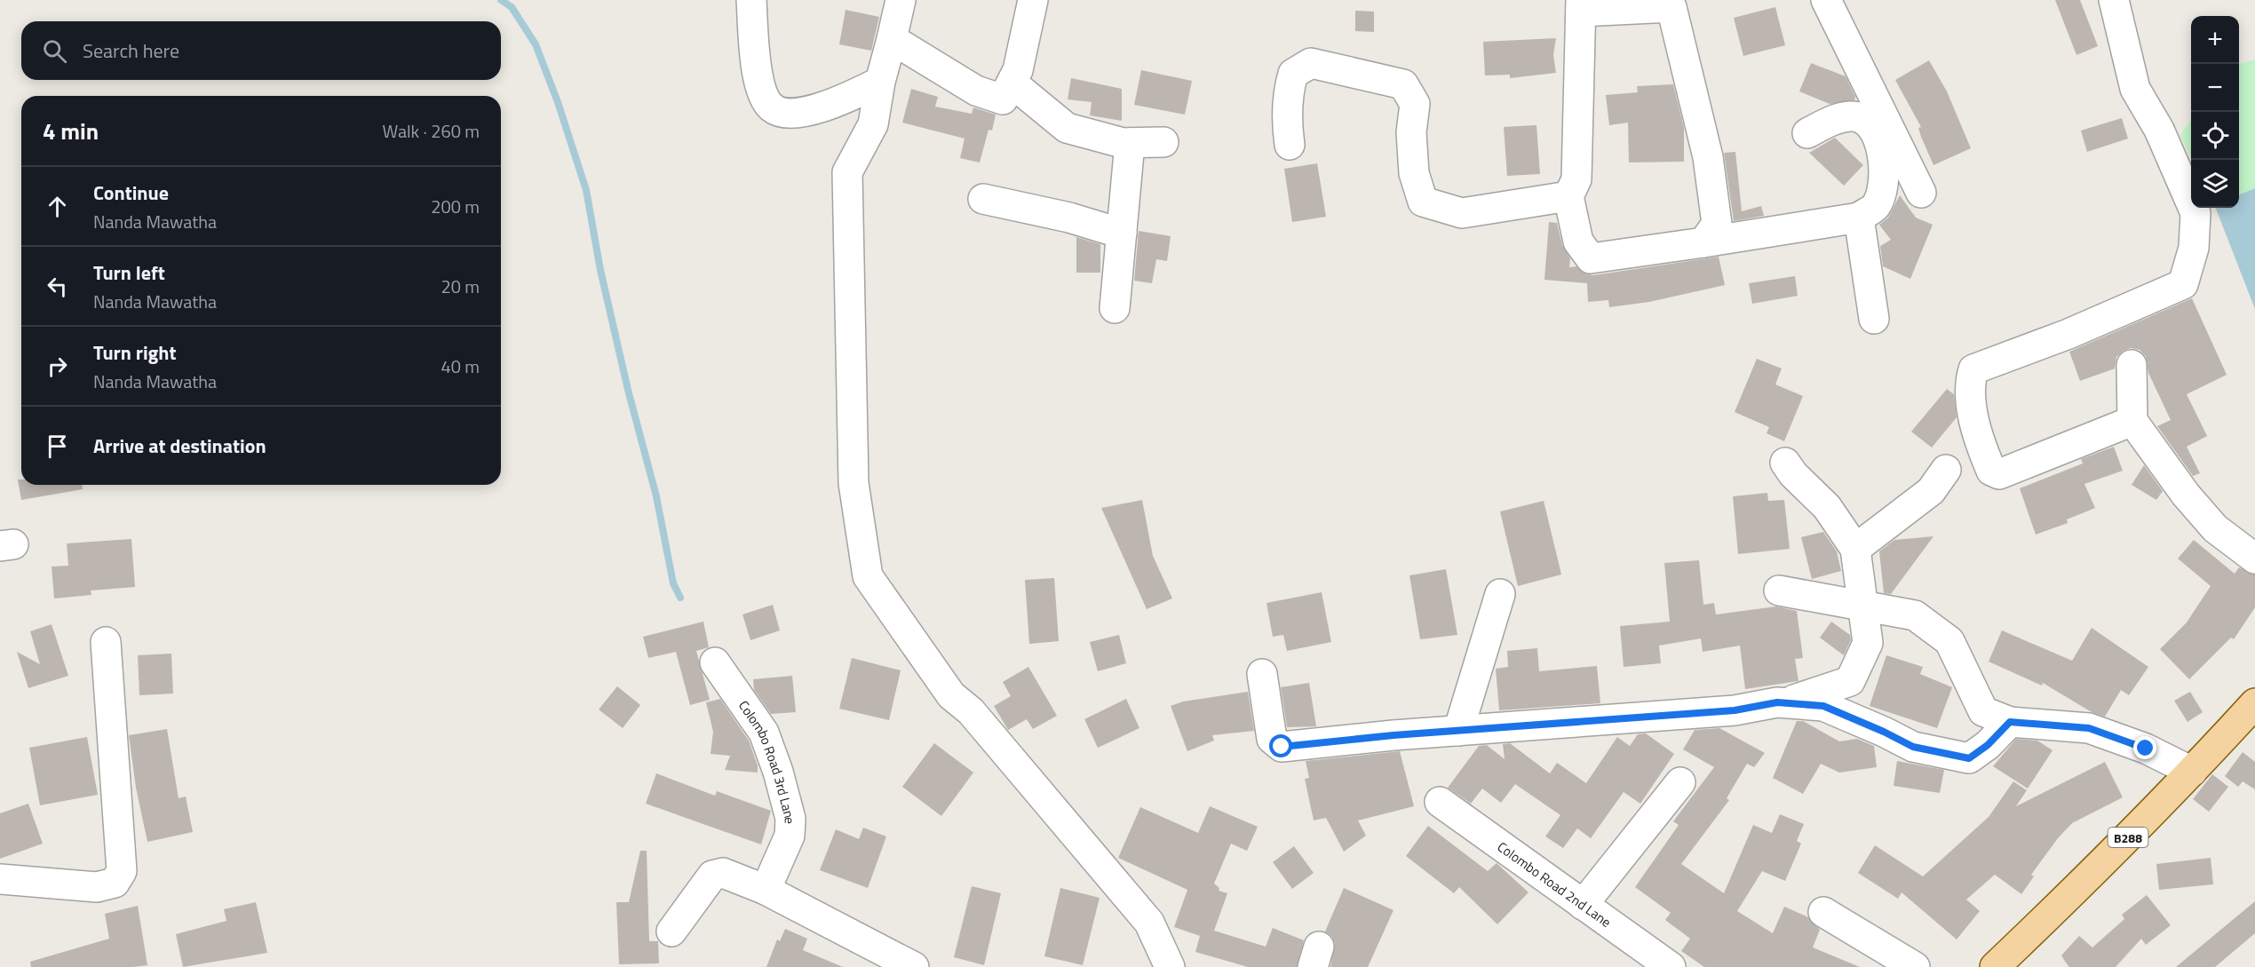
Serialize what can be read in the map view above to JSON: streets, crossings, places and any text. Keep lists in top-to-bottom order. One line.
{"streets":{"main road":["B288"],"street":["Colombo Road 3rd Lane","Colombo Road 2nd Lane"]},"page":{"map_buttons":["+","−"],"search":"Search here","heading":["4 min","Walk · 260 m"],"list":[["Continue","Nanda Mawatha","200 m"],["Turn left","Nanda Mawatha","20 m"],["Turn right","Nanda Mawatha","40 m"],"Arrive at destination"]}}
